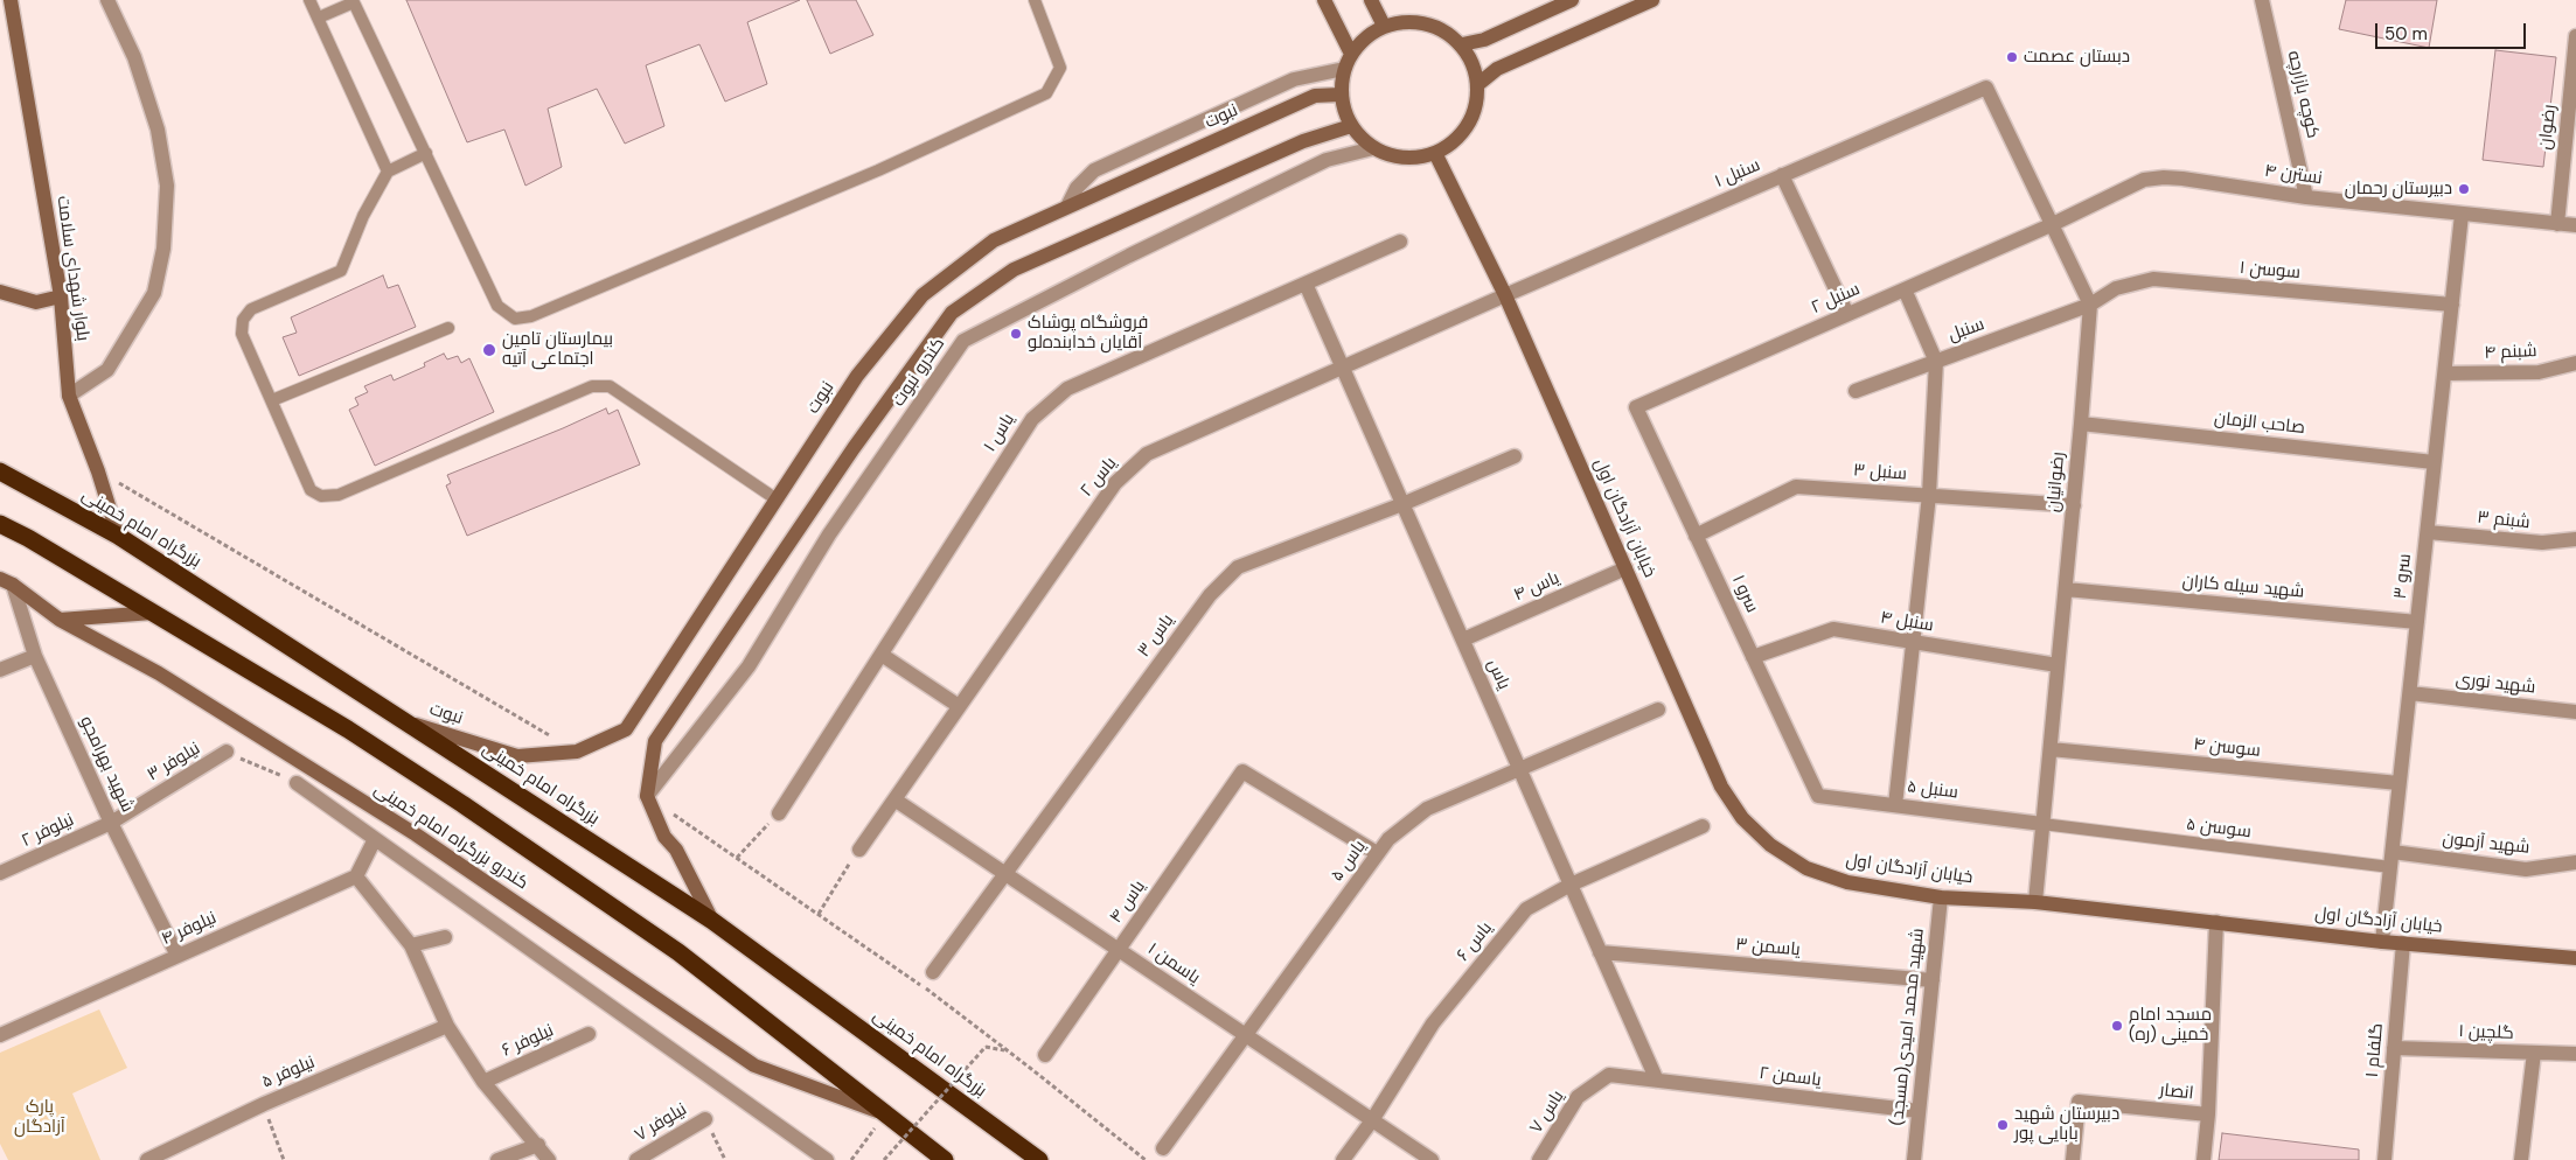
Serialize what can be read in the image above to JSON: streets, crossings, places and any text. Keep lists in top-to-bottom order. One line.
{"streets":{"highway":["بزرگراه امام خمینی"],"street":["کوچه بازارچه","نبوت","رضوان","سنبل ۱","نسترن ۴","بلوار شهدای سلامت","سوسن ۱","سنبل ۲","سنبل","شبنم ۴","کندرو نبوت","صاحب الزمان","یاس ۱","سنبل ۳","یاس ۲","رضوانیان","خیابان آزادگان اول","شبنم ۳","سرو ۳","یاس ۴","شهید سیله کاران","سرو ۱","سنبل ۴","یاس ۳","یاس","شهید نوری","سوسن ۴","نیلوفر ۳","شهید بهرامجو","سنبل ۵","نیلوفر ۲","کندرو بزرگراه امام خمینی","شهید آزمون","یاس ۵","نیلوفر ۴","یاس ۶","یاسمن ۳","یاسمن ۱","(مسجد)شهید محمد امیدی","گلچین ۱","نیلوفر ۶","گلفام ۱","نیلوفر ۵","یاسمن ۲","انصار","یاس ۷","نیلوفر ۷"],"lane":["سوسن ۵"]},"crossings":[["کوچه بازارچه","نسترن ۴"],["نبوت","کندرو نبوت"],["نبوت","خیابان آزادگان اول"],["نبوت","بزرگراه امام خمینی"],["رضوان","نسترن ۴"],["سنبل ۱","نسترن ۴"],["سنبل ۱","سنبل ۲"],["سنبل ۱","یاس ۲"],["سنبل ۱","خیابان آزادگان اول"],["نسترن ۴","سنبل ۲"],["نسترن ۴","سرو ۳"],["بلوار شهدای سلامت","بزرگراه امام خمینی"],["سوسن ۱","سنبل"],["سوسن ۱","رضوانیان"],["سوسن ۱","سرو ۳"],["سنبل ۲","سرو ۱"],["سنبل","رضوانیان"],["شبنم ۴","سرو ۳"],["کندرو نبوت","خیابان آزادگان اول"],["صاحب الزمان","رضوانیان"],["صاحب الزمان","سرو ۳"],["یاس ۱","یاس"],["سنبل ۳","رضوانیان"],["سنبل ۳","سرو ۱"],["یاس ۲","خیابان آزادگان اول"],["یاس ۲","یاس"],["یاس ۲","یاسمن ۱"],["رضوانیان","خیابان آزادگان اول"],["رضوانیان","شهید سیله کاران"],["رضوانیان","سنبل ۴"],["رضوانیان","سوسن ۴"],["رضوانیان","سنبل ۵"],["رضوانیان","سوسن ۵"],["خیابان آزادگان اول","سرو ۳"],["خیابان آزادگان اول","یاس ۴"],["خیابان آزادگان اول","(مسجد)شهید محمد امیدی"],["خیابان آزادگان اول","گلفام ۱"],["خیابان آزادگان اول","انصار"],["شبنم ۳","سرو ۳"],["سرو ۳","شهید سیله کاران"],["سرو ۳","شهید نوری"],["سرو ۳","سوسن ۴"],["سرو ۳","سوسن ۵"],["سرو ۳","شهید آزمون"],["یاس ۴","یاس"],["یاس ۴","یاس ۵"],["یاس ۴","یاسمن ۱"],["سرو ۱","سنبل ۴"],["سرو ۱","سنبل ۵"],["یاس ۳","یاس"],["یاس ۳","یاسمن ۱"],["یاس","یاس ۵"],["یاس","یاس ۶"],["یاس","یاسمن ۳"],["یاس","یاسمن ۲"],["یاس","یاس ۷"],["نیلوفر ۳","شهید بهرامجو"],["نیلوفر ۳","نیلوفر ۲"],["شهید بهرامجو","نیلوفر ۲"],["شهید بهرامجو","کندرو بزرگراه امام خمینی"],["شهید بهرامجو","نیلوفر ۴"],["سنبل ۵","سوسن ۵"],["یاس ۵","یاسمن ۱"],["یاس ۶","یاسمن ۱"],["یاسمن ۳","(مسجد)شهید محمد امیدی"],["(مسجد)شهید محمد امیدی","یاسمن ۲"],["گلچین ۱","گلفام ۱"],["یاسمن ۲","یاس ۷"]],"parks":["پارک آزادگان"],"places":["دبستان عصمت","دبیرستان رحمان","فروشگاه پوشاک آقایان خدابنده‌لو","بیمارستان تامین اجتماعی آتیه","مسجد امام خمینی (ره)","دبیرستان شهید بابایی پور"],"scale_bar":"50 m"}
